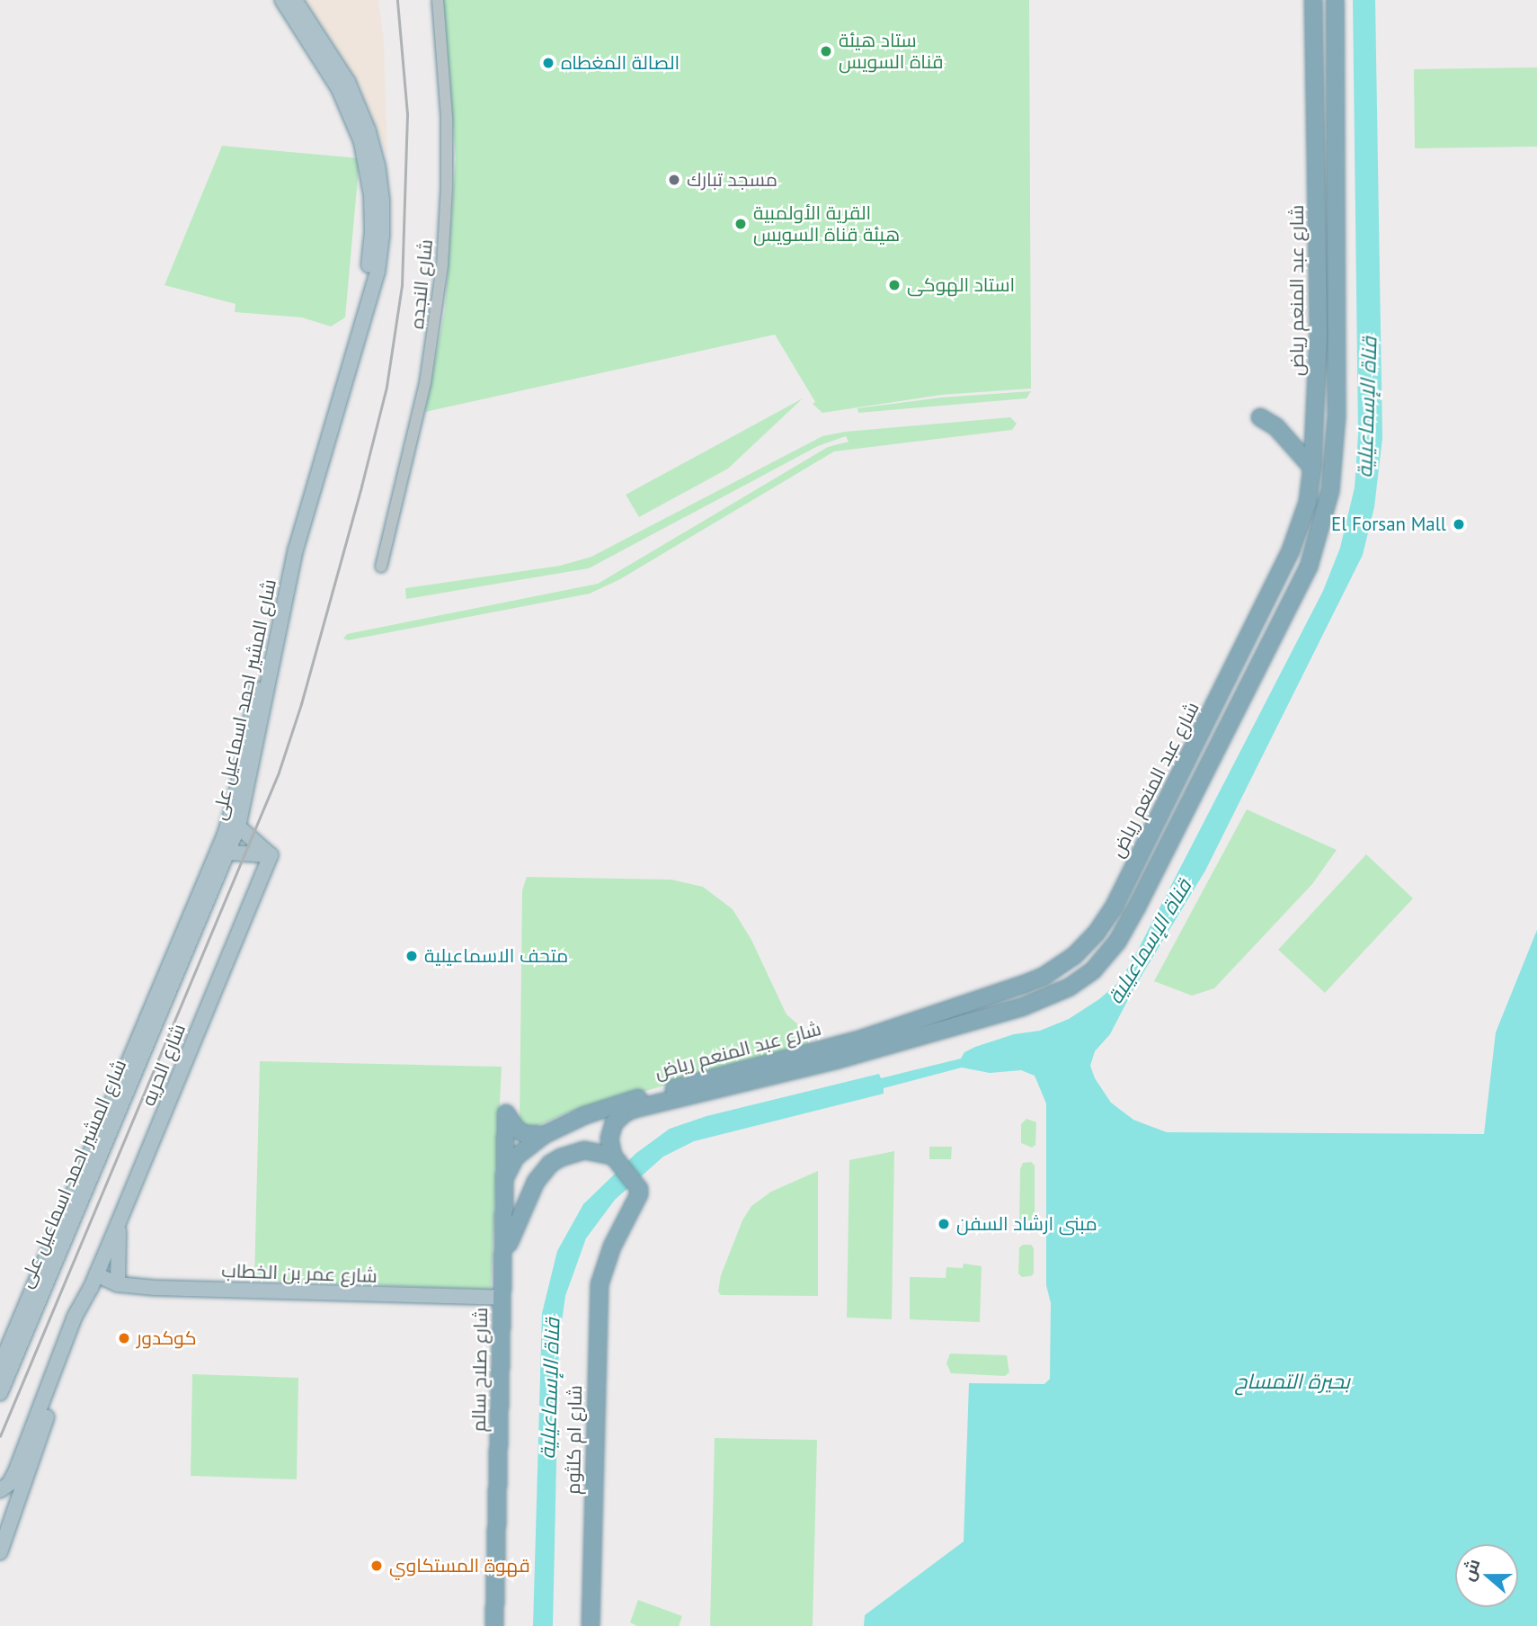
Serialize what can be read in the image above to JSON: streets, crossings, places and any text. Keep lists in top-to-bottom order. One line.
{"streets":{"highway":["شارع عبد المنعم رياض","شارع صلاح سالم","شارع ام كلثوم"],"main road":["شارع المشير احمد اسماعيل على","شارع الحريه","شارع عمر بن الخطاب"],"street":["شارع النجده"]},"crossings":[["شارع عبد المنعم رياض","شارع صلاح سالم"],["شارع عبد المنعم رياض","شارع ام كلثوم"],["شارع الحريه","شارع عمر بن الخطاب"],["شارع عمر بن الخطاب","شارع صلاح سالم"]],"water":["قناة الإسماعيلية","بحيرة التمساح"],"places":["ستاد هيئة قناة السويس","الصالة المغطاه","مسجد تبارك","القرية الأولمبية هيئة قناة السويس","استاد الهوكى","El Forsan Mall","متحف الاسماعيلية","مبنى ارشاد السفن","كوكدور","قهوة المستكاوي"],"north":"left"}
